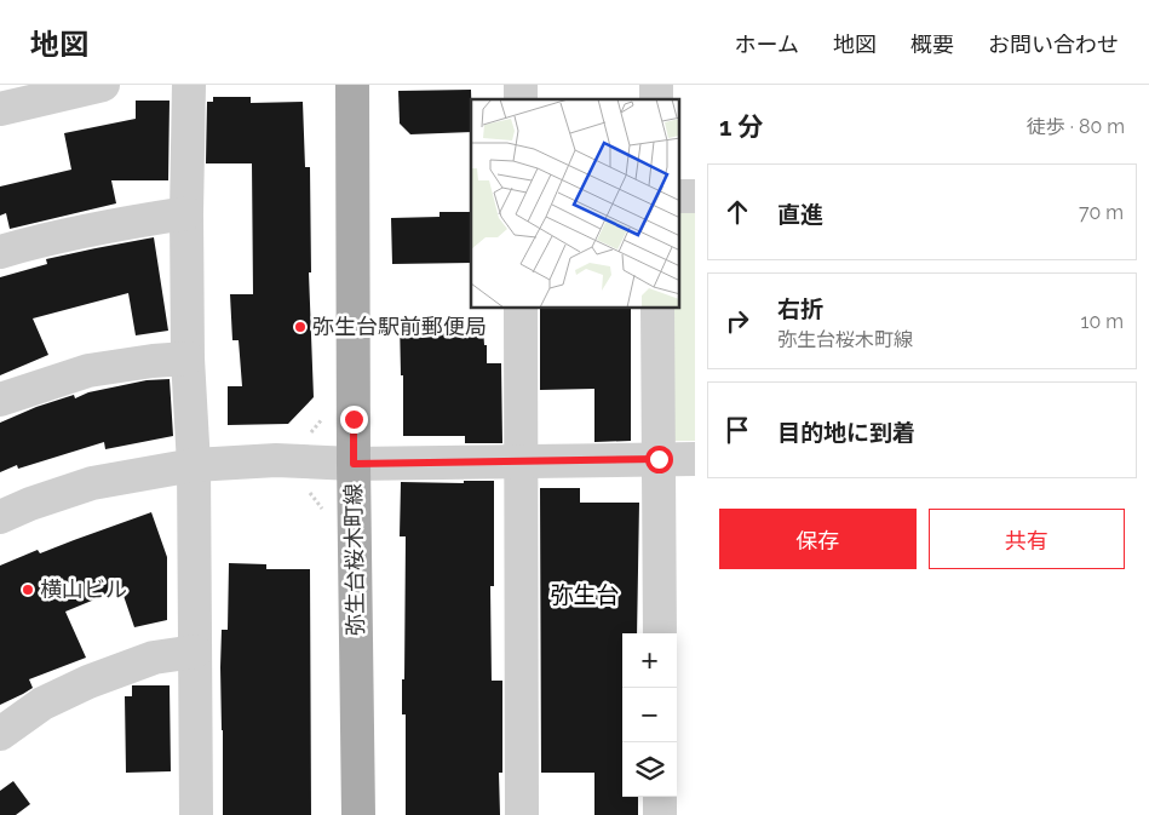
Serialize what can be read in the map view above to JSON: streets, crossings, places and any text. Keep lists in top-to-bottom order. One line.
{"streets":{"main road":["弥生台桜木町線"]},"districts":["弥生台"],"places":["弥生台駅前郵便局","横山ビル"],"page":{"header":"地図","nav":["ホーム","地図","概要","お問い合わせ"],"heading":["1 分","徒歩 · 80 m"],"list":[["直進","70 m"],["右折","弥生台桜木町線","10 m"],"目的地に到着"],"buttons":["保存","共有"],"map_buttons":["+","−"]}}
